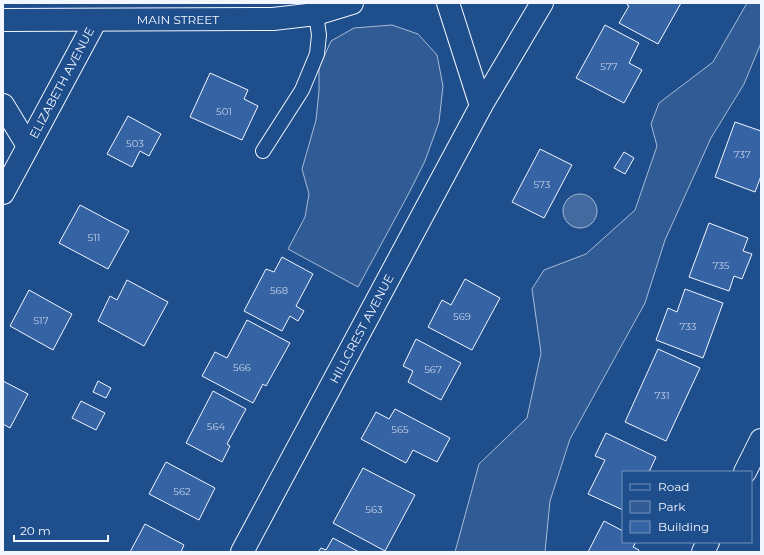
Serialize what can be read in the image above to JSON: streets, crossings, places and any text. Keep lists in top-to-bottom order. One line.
{"streets":{"street":["MAIN STREET","ELIZABETH AVENUE","HILLCREST AVENUE"]},"crossings":[["MAIN STREET","ELIZABETH AVENUE"]],"house_numbers":["577","501","503","737","573","511","735","568","569","517","733","566","567","731","564","565","562","563"],"legend":["Road","Park","Building"],"scale_bar":"20 m"}
